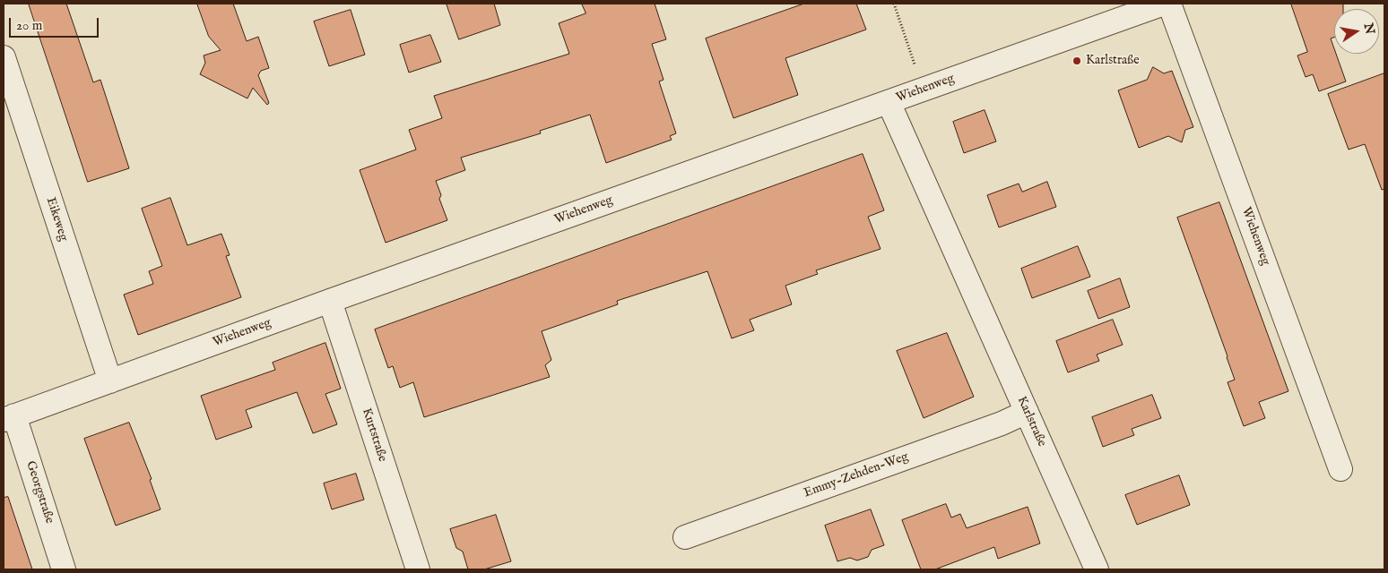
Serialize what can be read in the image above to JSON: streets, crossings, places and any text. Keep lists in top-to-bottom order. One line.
{"streets":{"street":["Wiehenweg","Eikeweg","Karlstraße","Kurtstraße","Emmy-Zehden-Weg","Georgstraße"]},"crossings":[["Wiehenweg","Eikeweg"],["Wiehenweg","Karlstraße"],["Wiehenweg","Kurtstraße"],["Wiehenweg","Georgstraße"],["Karlstraße","Emmy-Zehden-Weg"]],"places":["Karlstraße"],"scale_bar":"20 m","north":"right"}
